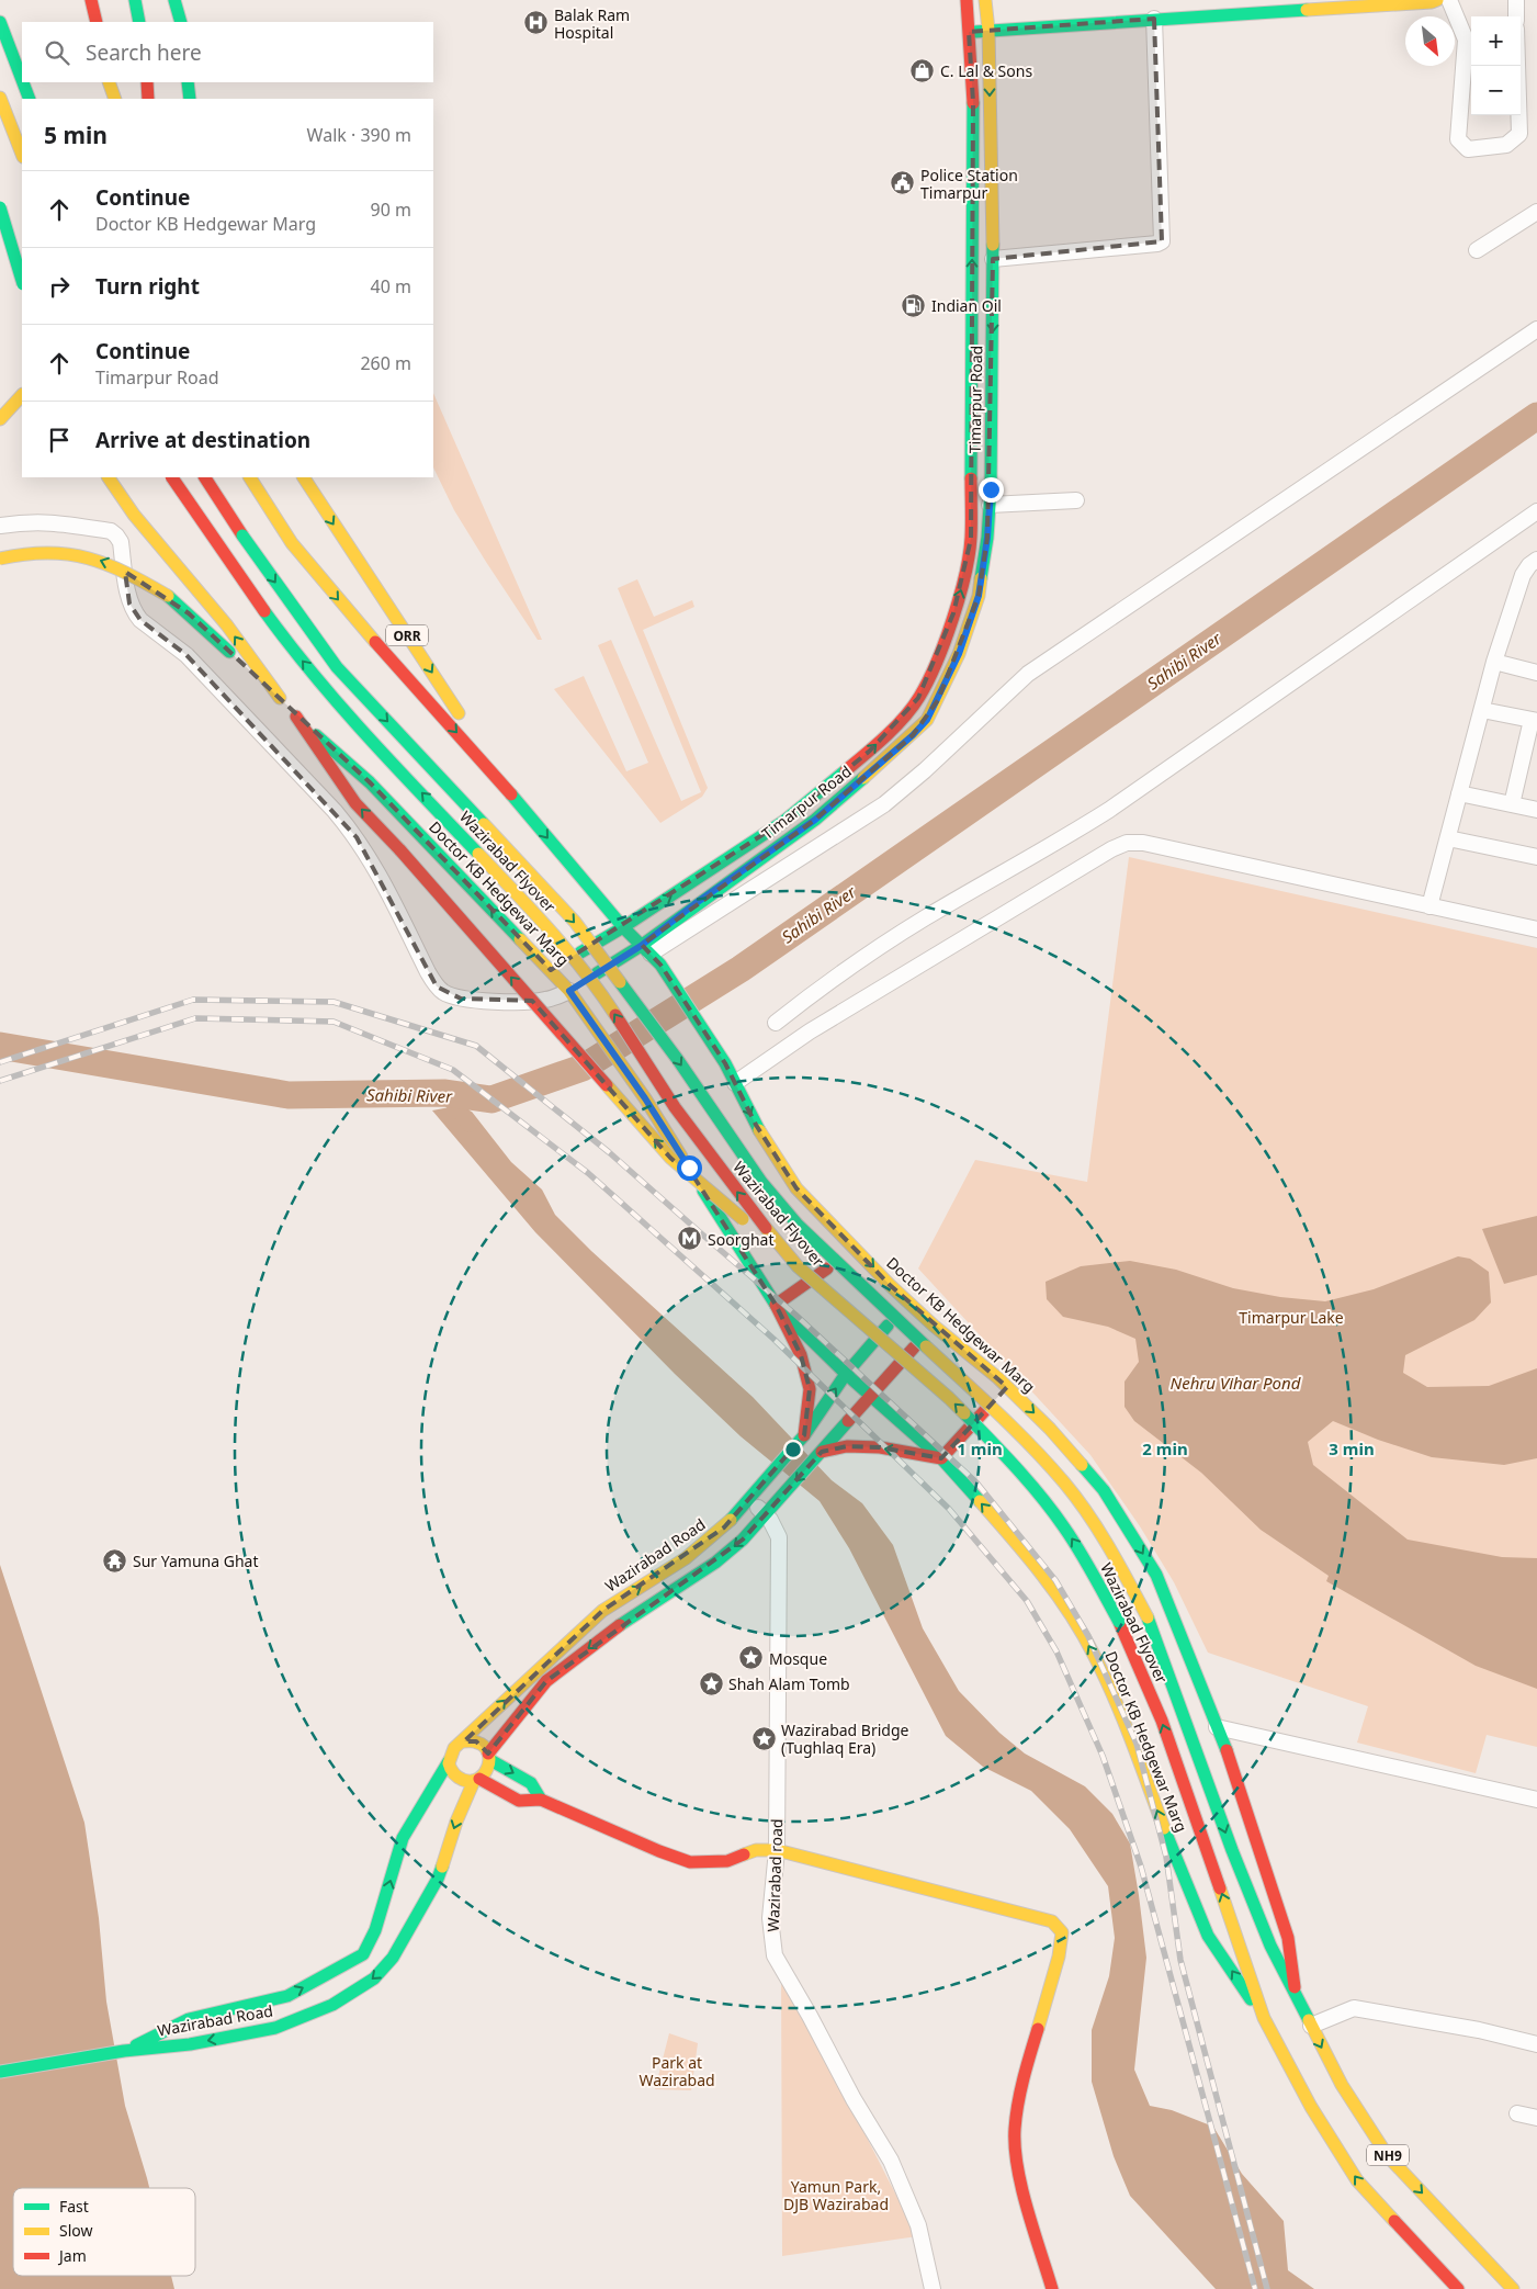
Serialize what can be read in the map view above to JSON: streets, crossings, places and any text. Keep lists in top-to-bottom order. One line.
{"streets":{"main road":["Timarpur Road","ORR","Wazirabad Flyover","Doctor KB Hedgewar Marg","Wazirabad Road","NH9"],"street":["Wazirabad road"]},"crossings":[["Timarpur Road","Doctor KB Hedgewar Marg"],["ORR","Doctor KB Hedgewar Marg"],["Wazirabad Flyover","Doctor KB Hedgewar Marg"],["Doctor KB Hedgewar Marg","Wazirabad Road"],["Wazirabad Road","Wazirabad road"]],"water":["Sahibi River","Nehru Vihar Pond"],"parks":["Timarpur Lake","Park at Wazirabad","Yamun Park, DJB Wazirabad"],"places":{"hospital":["Balak Ram Hospital"],"shop":["C. Lal & Sons"],"public building":["Police Station Timarpur"],"fuel station":["Indian Oil"],"metro station":["Soorghat"],"temple":["Sur Yamuna Ghat"],"place":["Mosque","Shah Alam Tomb","Wazirabad Bridge (Tughlaq Era)"]},"legend":["Fast","Slow","Jam"],"north":"bottom right","page":{"map_buttons":["+","−"],"search":"Search here","heading":["5 min","Walk · 390 m"],"list":[["Continue","Doctor KB Hedgewar Marg","90 m"],["Turn right","40 m"],["Continue","Timarpur Road","260 m"],"Arrive at destination"]},"rings":["1 min","2 min","3 min"]}
